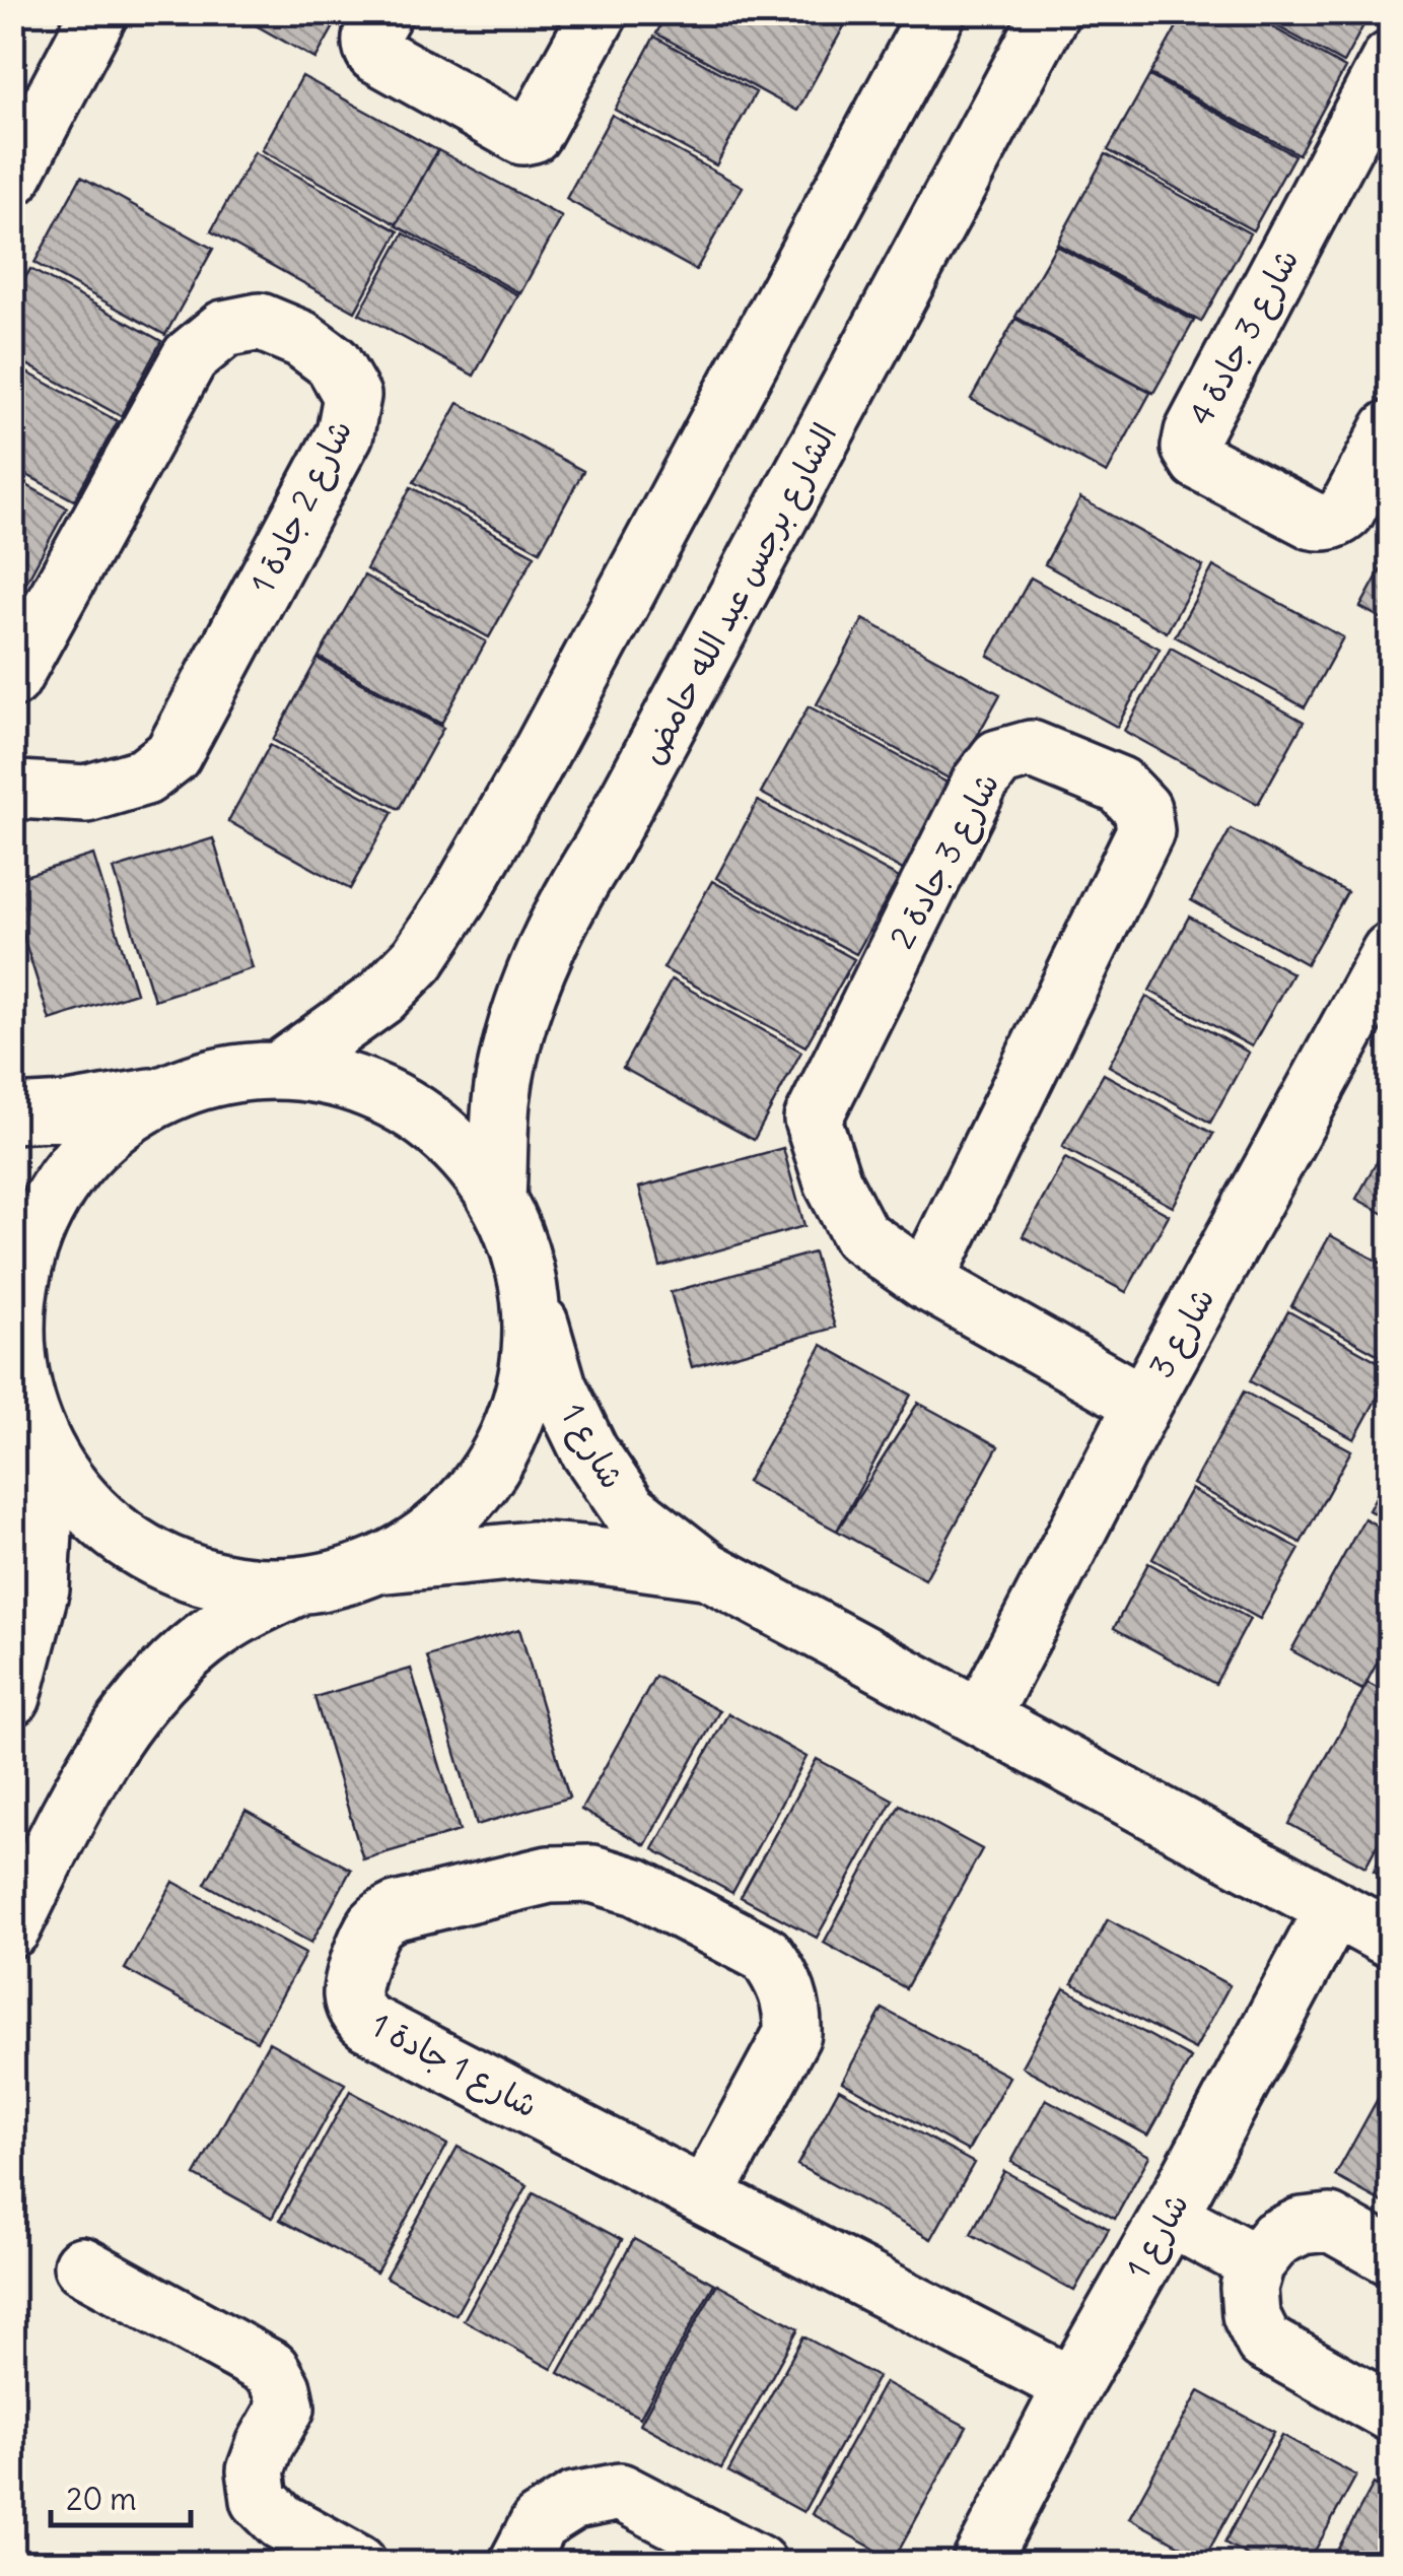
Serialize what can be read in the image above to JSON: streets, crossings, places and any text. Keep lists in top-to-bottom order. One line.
{"streets":{"street":["شارع 3 جادة 4","شارع 2 جادة 1","الشارع برجس عبد الله حامض","شارع 3 جادة 2","شارع 3","شارع 1","شارع 1 جادة 1"]},"crossings":[["شارع 3 جادة 2","شارع 3"],["شارع 3","شارع 1"],["شارع 1","شارع 1 جادة 1"]],"scale_bar":"20 m"}
